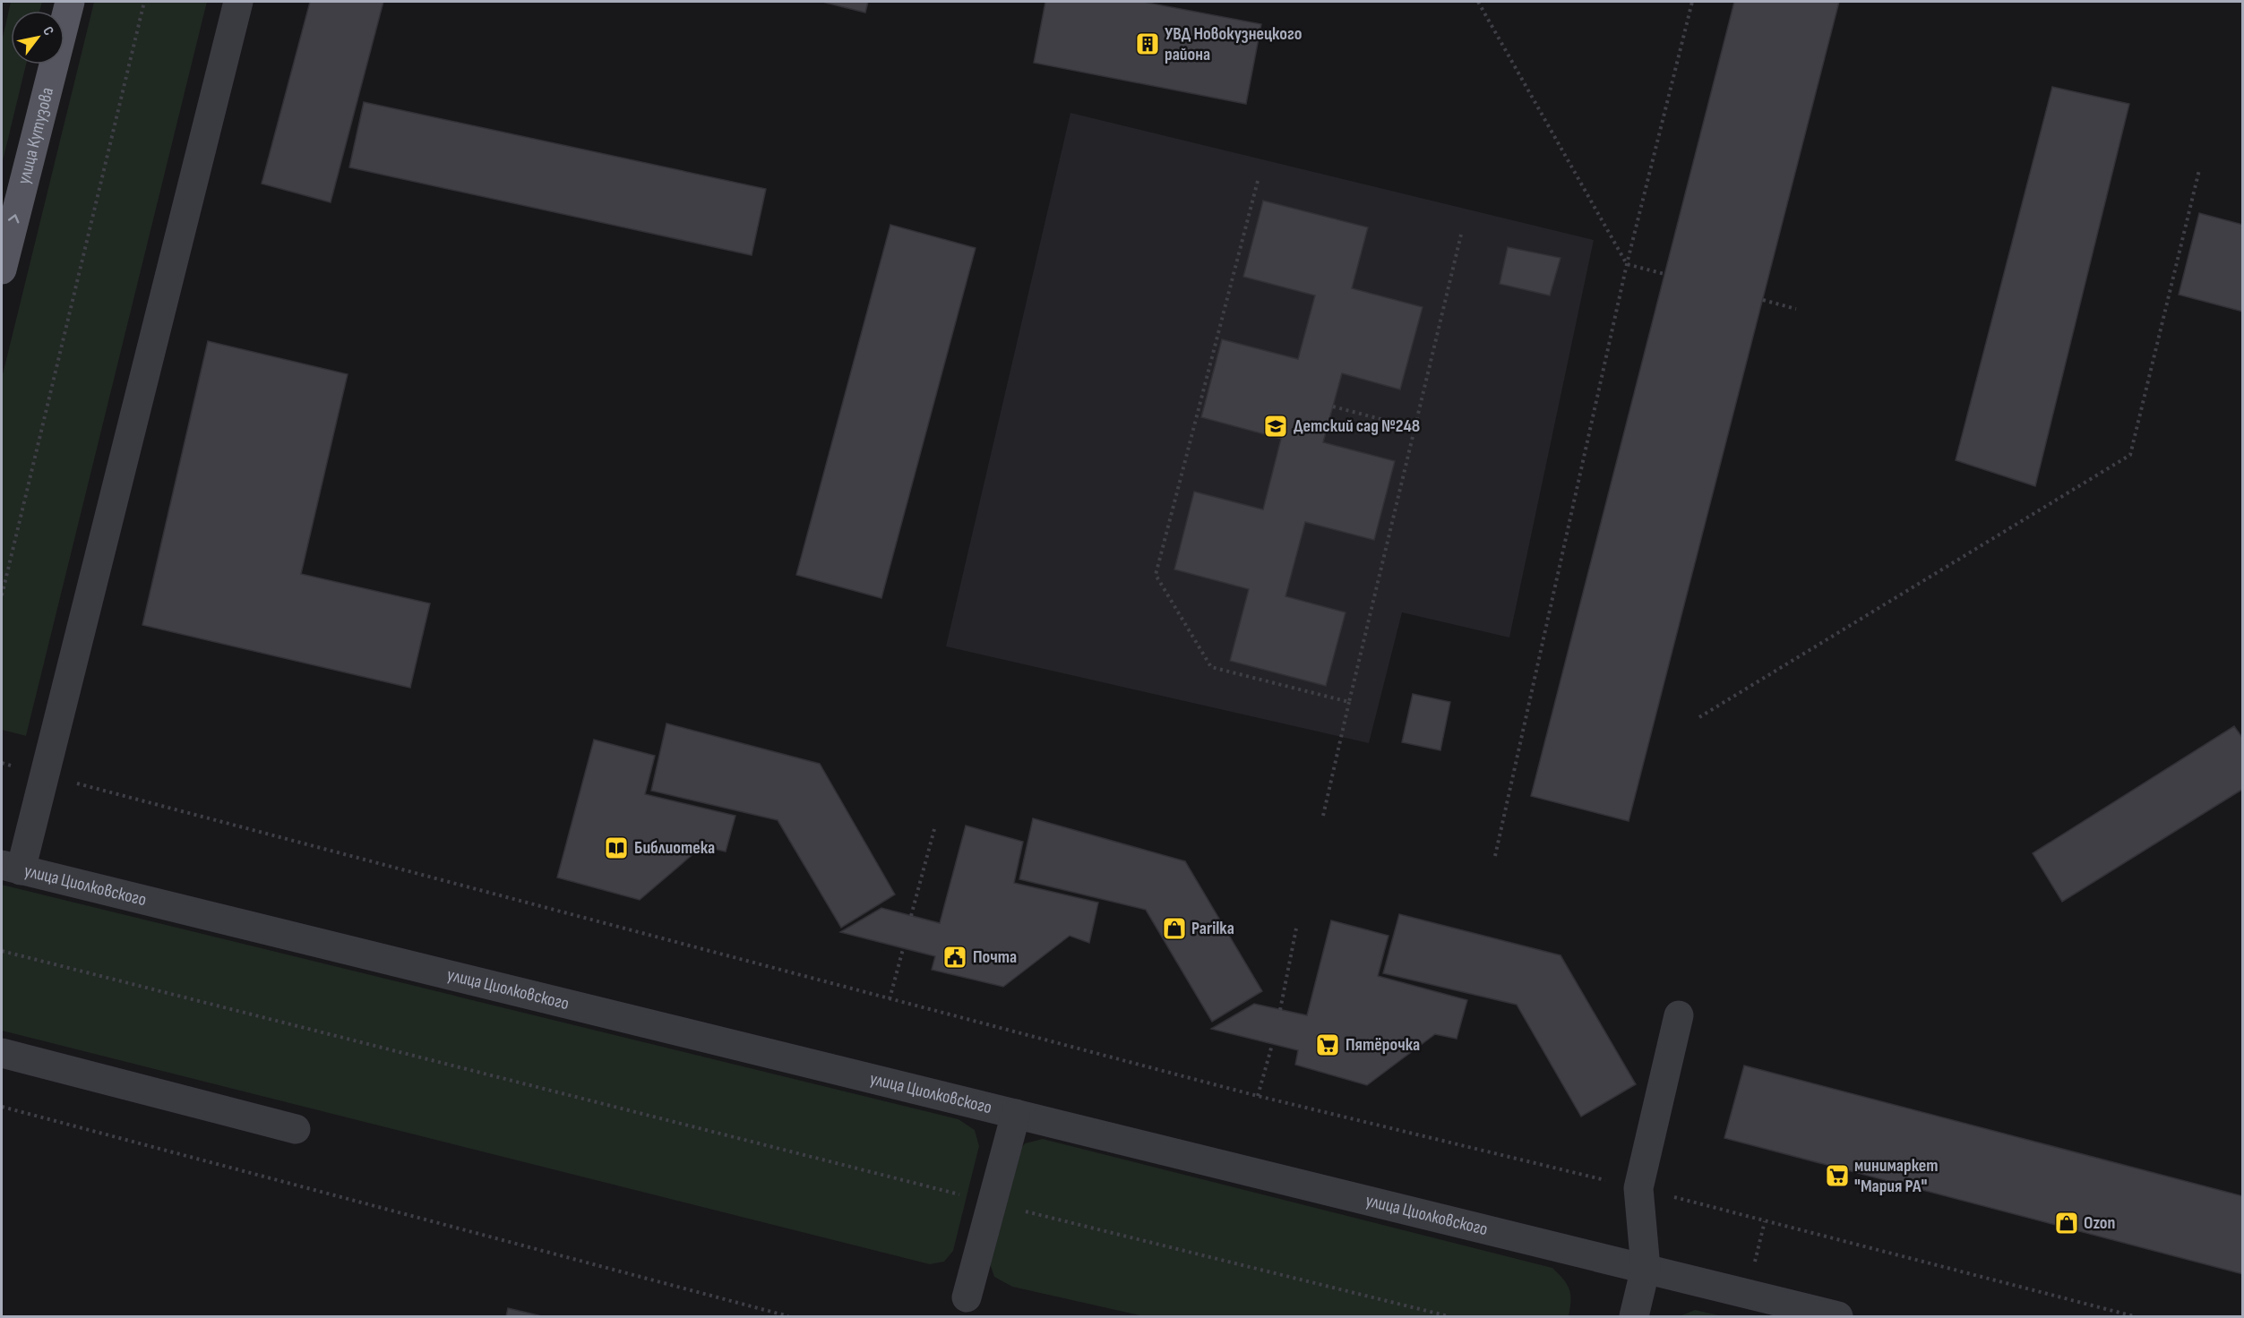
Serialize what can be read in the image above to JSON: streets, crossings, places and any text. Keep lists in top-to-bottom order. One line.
{"streets":{"main road":["улица Кутузова"],"street":["улица Циолковского"]},"one_way":["улица Кутузова"],"places":{"building":["УВД Новокузнецкого района"],"school or university":["Детский сад №248"],"library":["Библиотека"],"shop":["Parilka","Ozon"],"public building":["Почта"],"supermarket":["Пятёрочка","минимаркет \"Мария РА\""]},"north":"top right"}
